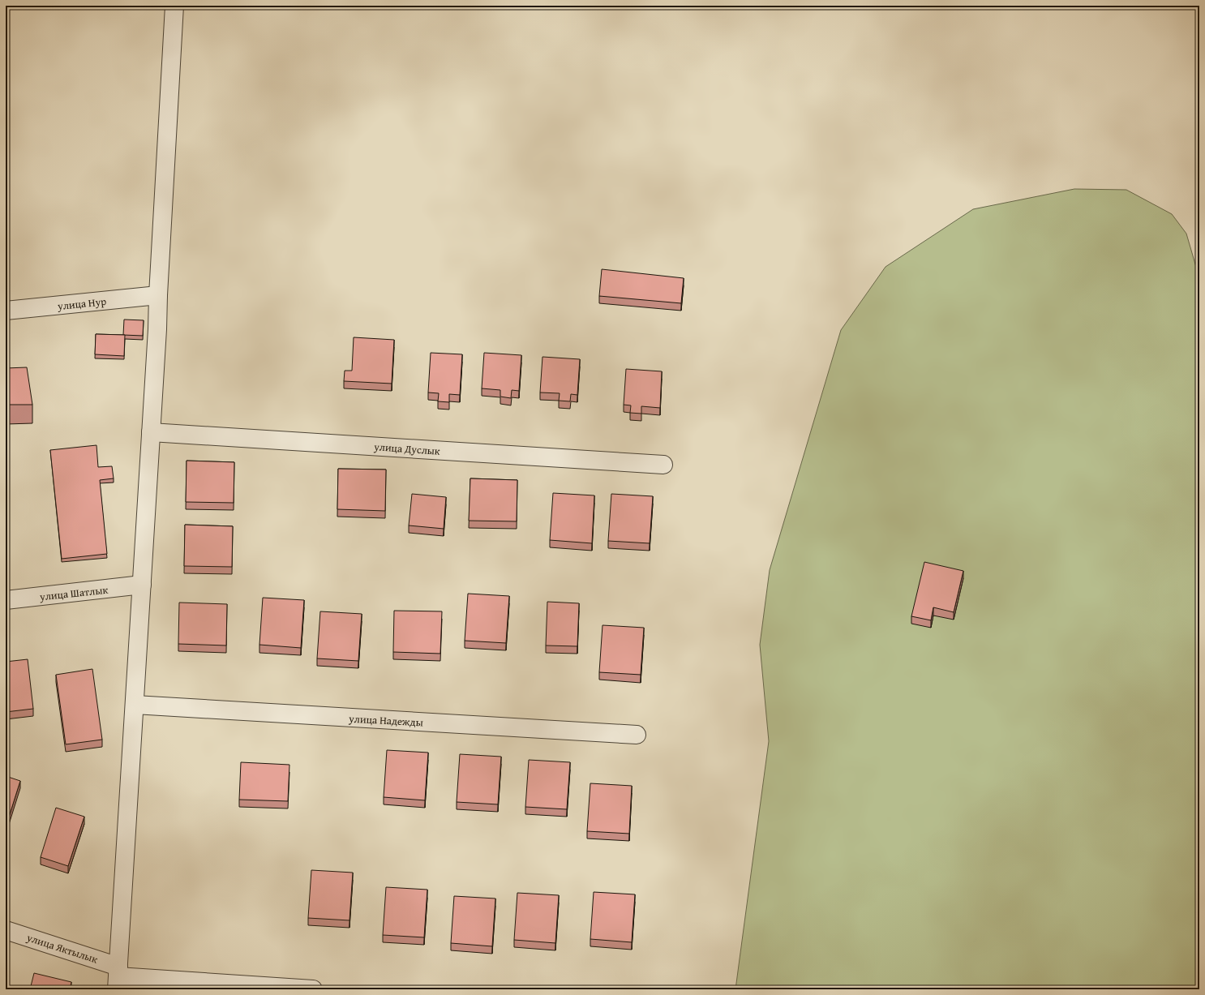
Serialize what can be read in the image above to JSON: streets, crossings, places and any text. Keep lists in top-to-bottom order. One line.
{"streets":{"street":["улица Нур","улица Дуслык","улица Шатлык","улица Надежды","улица Яктылык"]}}
